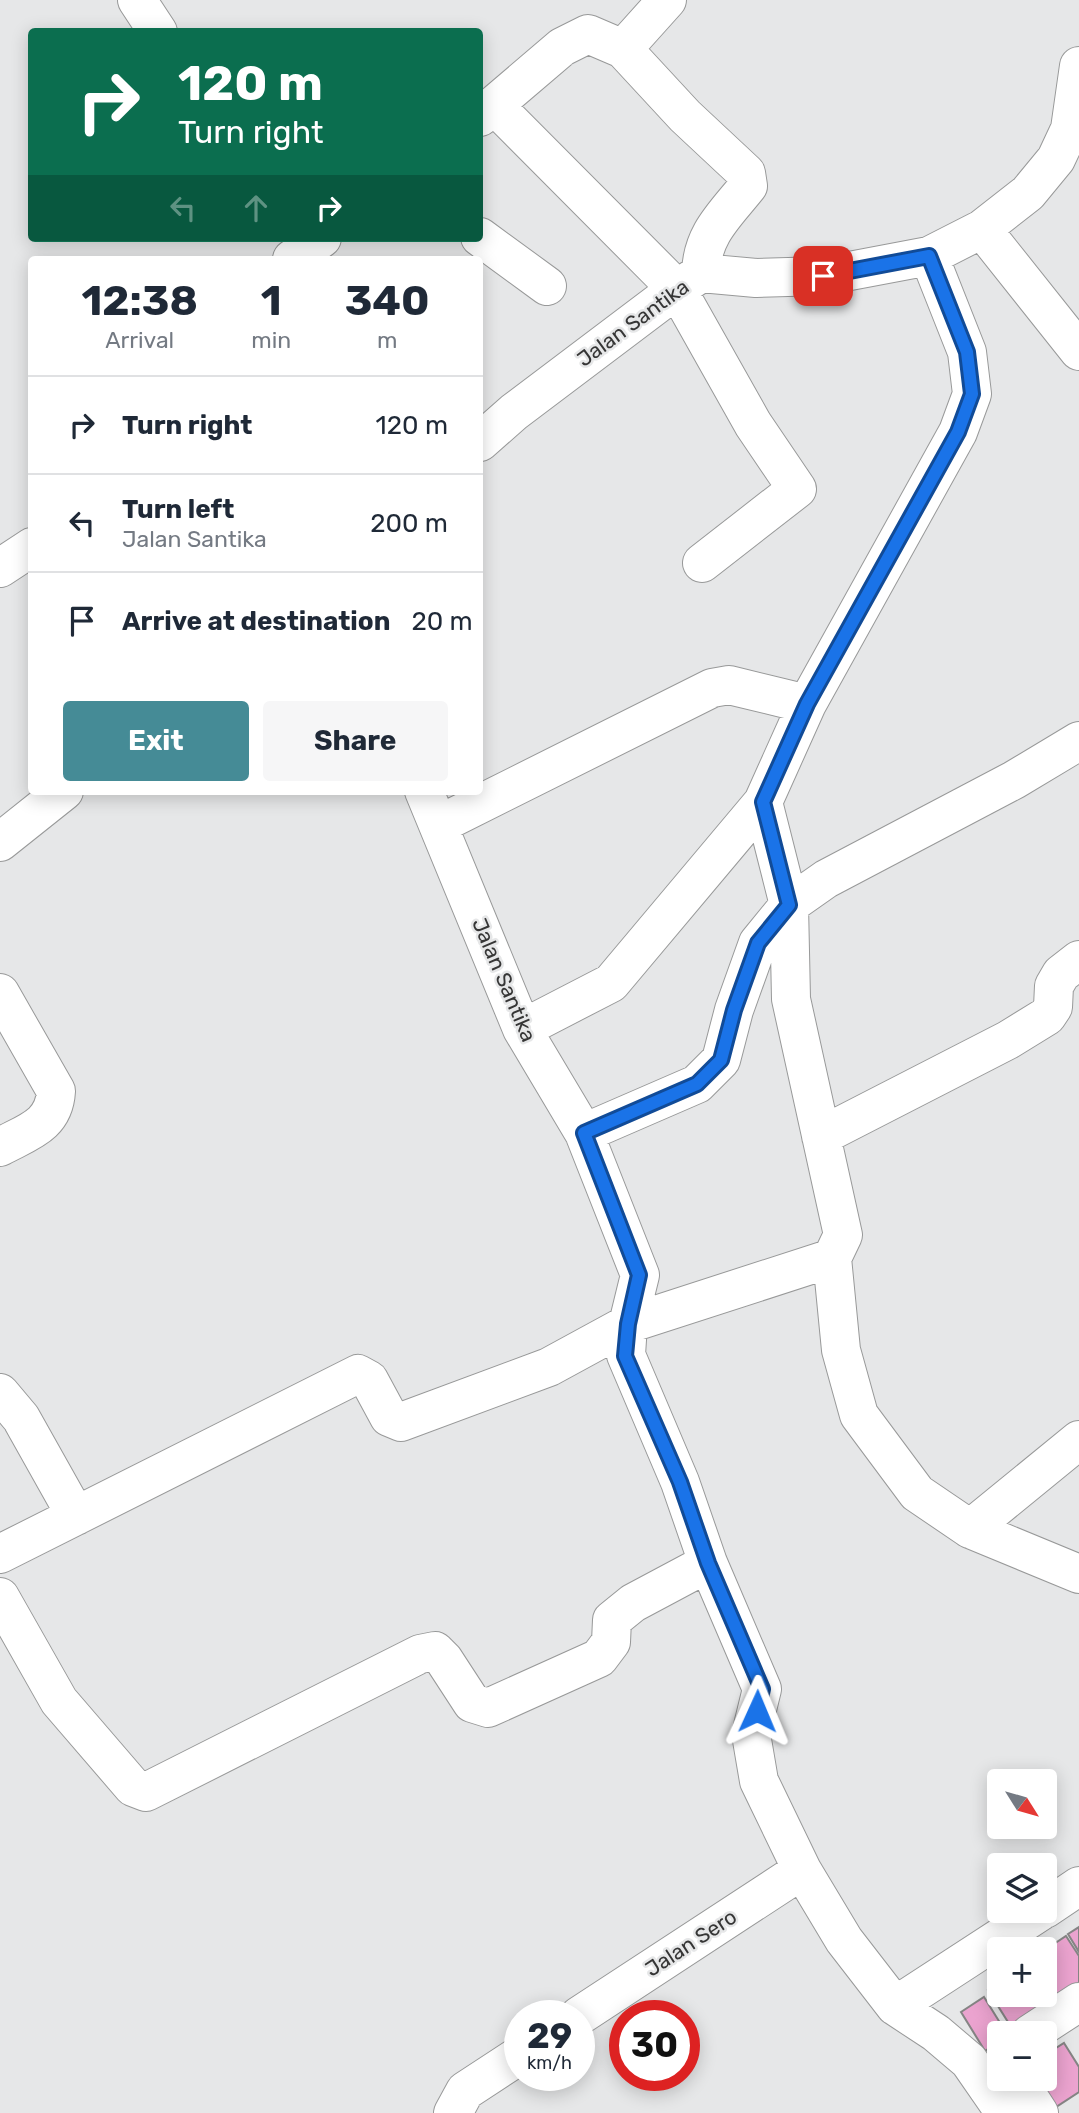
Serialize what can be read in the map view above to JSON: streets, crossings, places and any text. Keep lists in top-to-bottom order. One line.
{"streets":{"street":["Jalan Santika","Jalan Sero"]},"crossings":[["Jalan Santika","Jalan Sero"]],"north":"bottom right","page":{"turn":["120 m","Turn right"],"eta":["12:38","Arrival","1","min","340","m"],"list":[{"name":"Turn right","value":"120 m"},{"name":"Turn left","note":"Jalan Santika","value":"200 m"},{"name":"Arrive at destination","value":"20 m"}],"buttons":["Exit","Share"],"map_buttons":["+","−"],"speed":"29 km/h","limit":"30"}}
